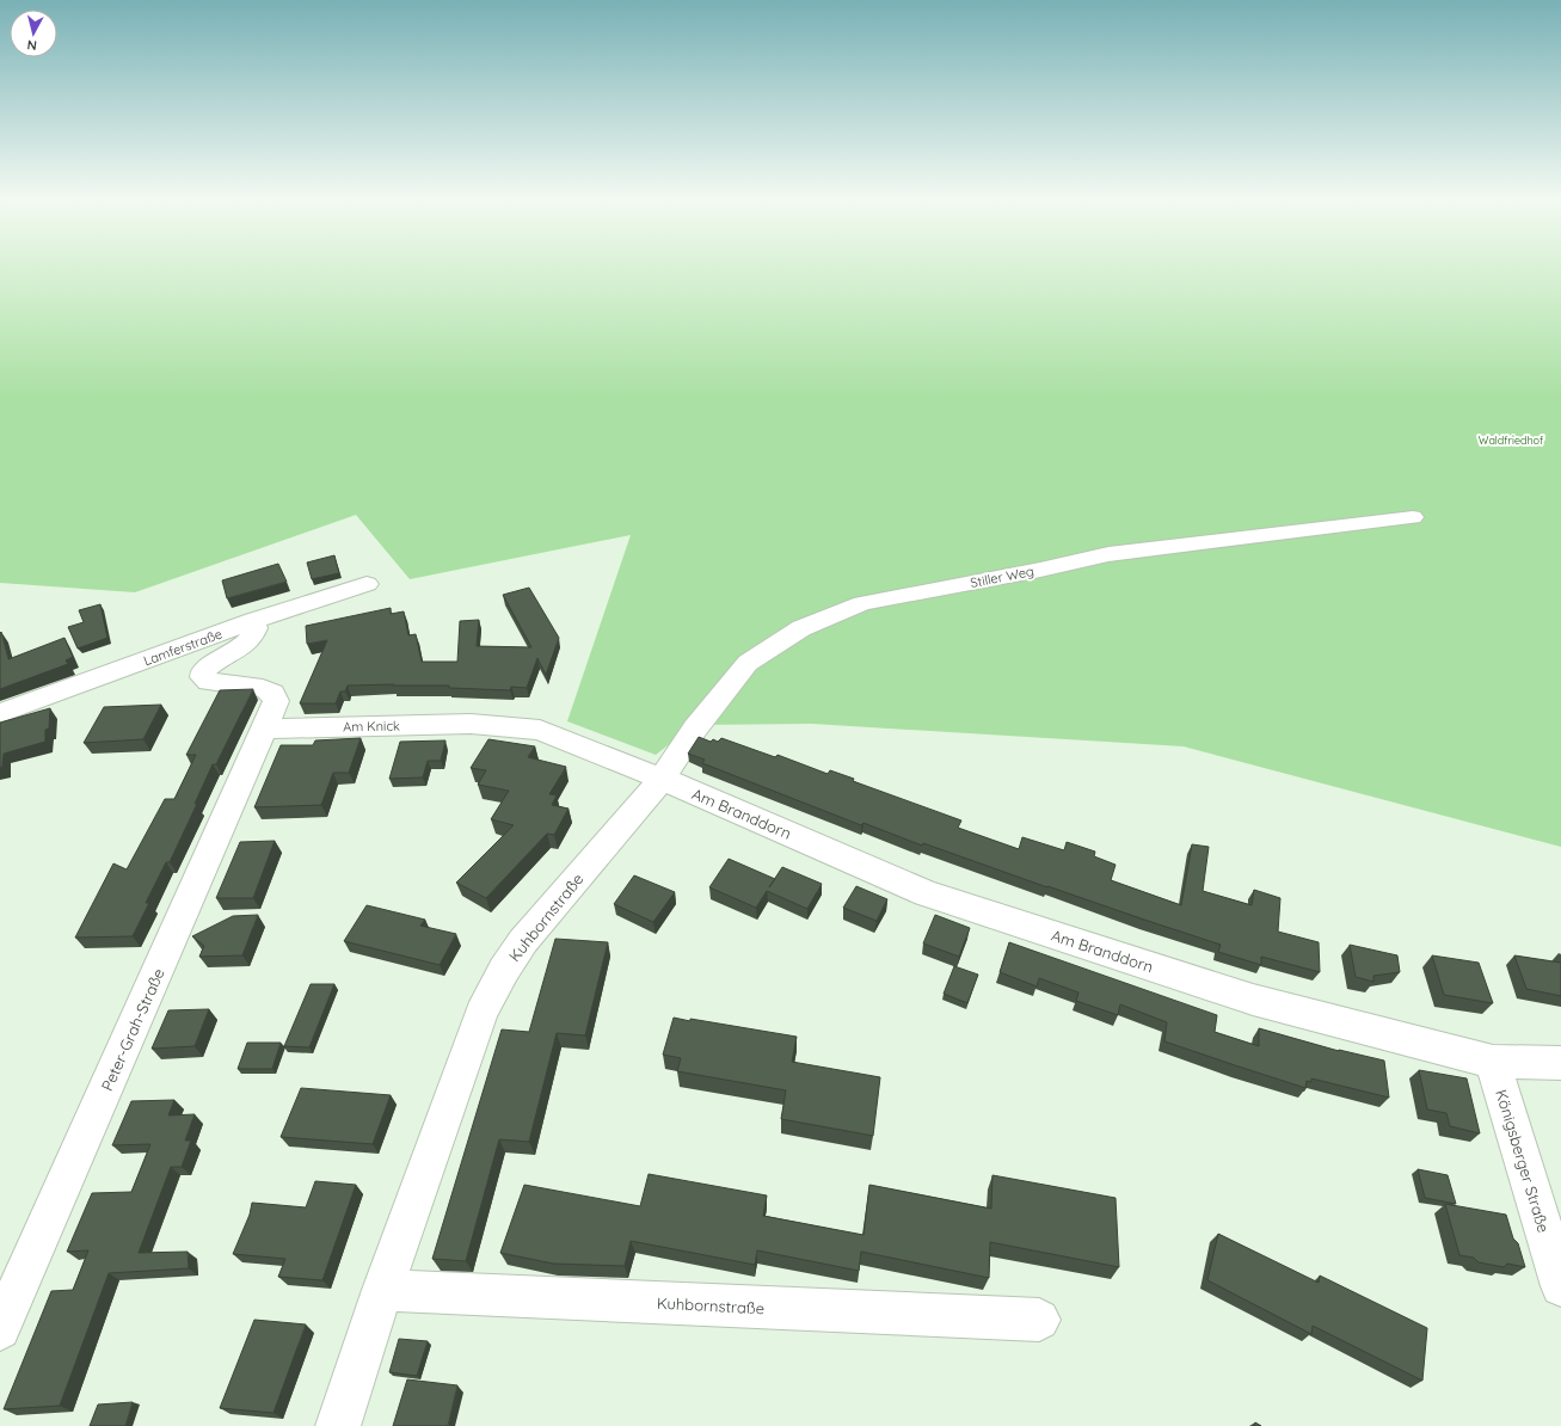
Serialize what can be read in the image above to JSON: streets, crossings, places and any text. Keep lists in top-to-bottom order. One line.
{"streets":{"street":["Stiller Weg","Lamferstraße","Am Knick","Am Branddorn","Kuhbornstraße","Peter-Grah-Straße","Königsberger Straße"]},"crossings":[["Stiller Weg","Am Knick"],["Stiller Weg","Am Branddorn"],["Stiller Weg","Kuhbornstraße"],["Am Knick","Am Branddorn"],["Am Knick","Kuhbornstraße"],["Am Knick","Peter-Grah-Straße"],["Am Branddorn","Kuhbornstraße"],["Am Branddorn","Königsberger Straße"]],"parks":["Waldfriedhof"],"north":"bottom"}
